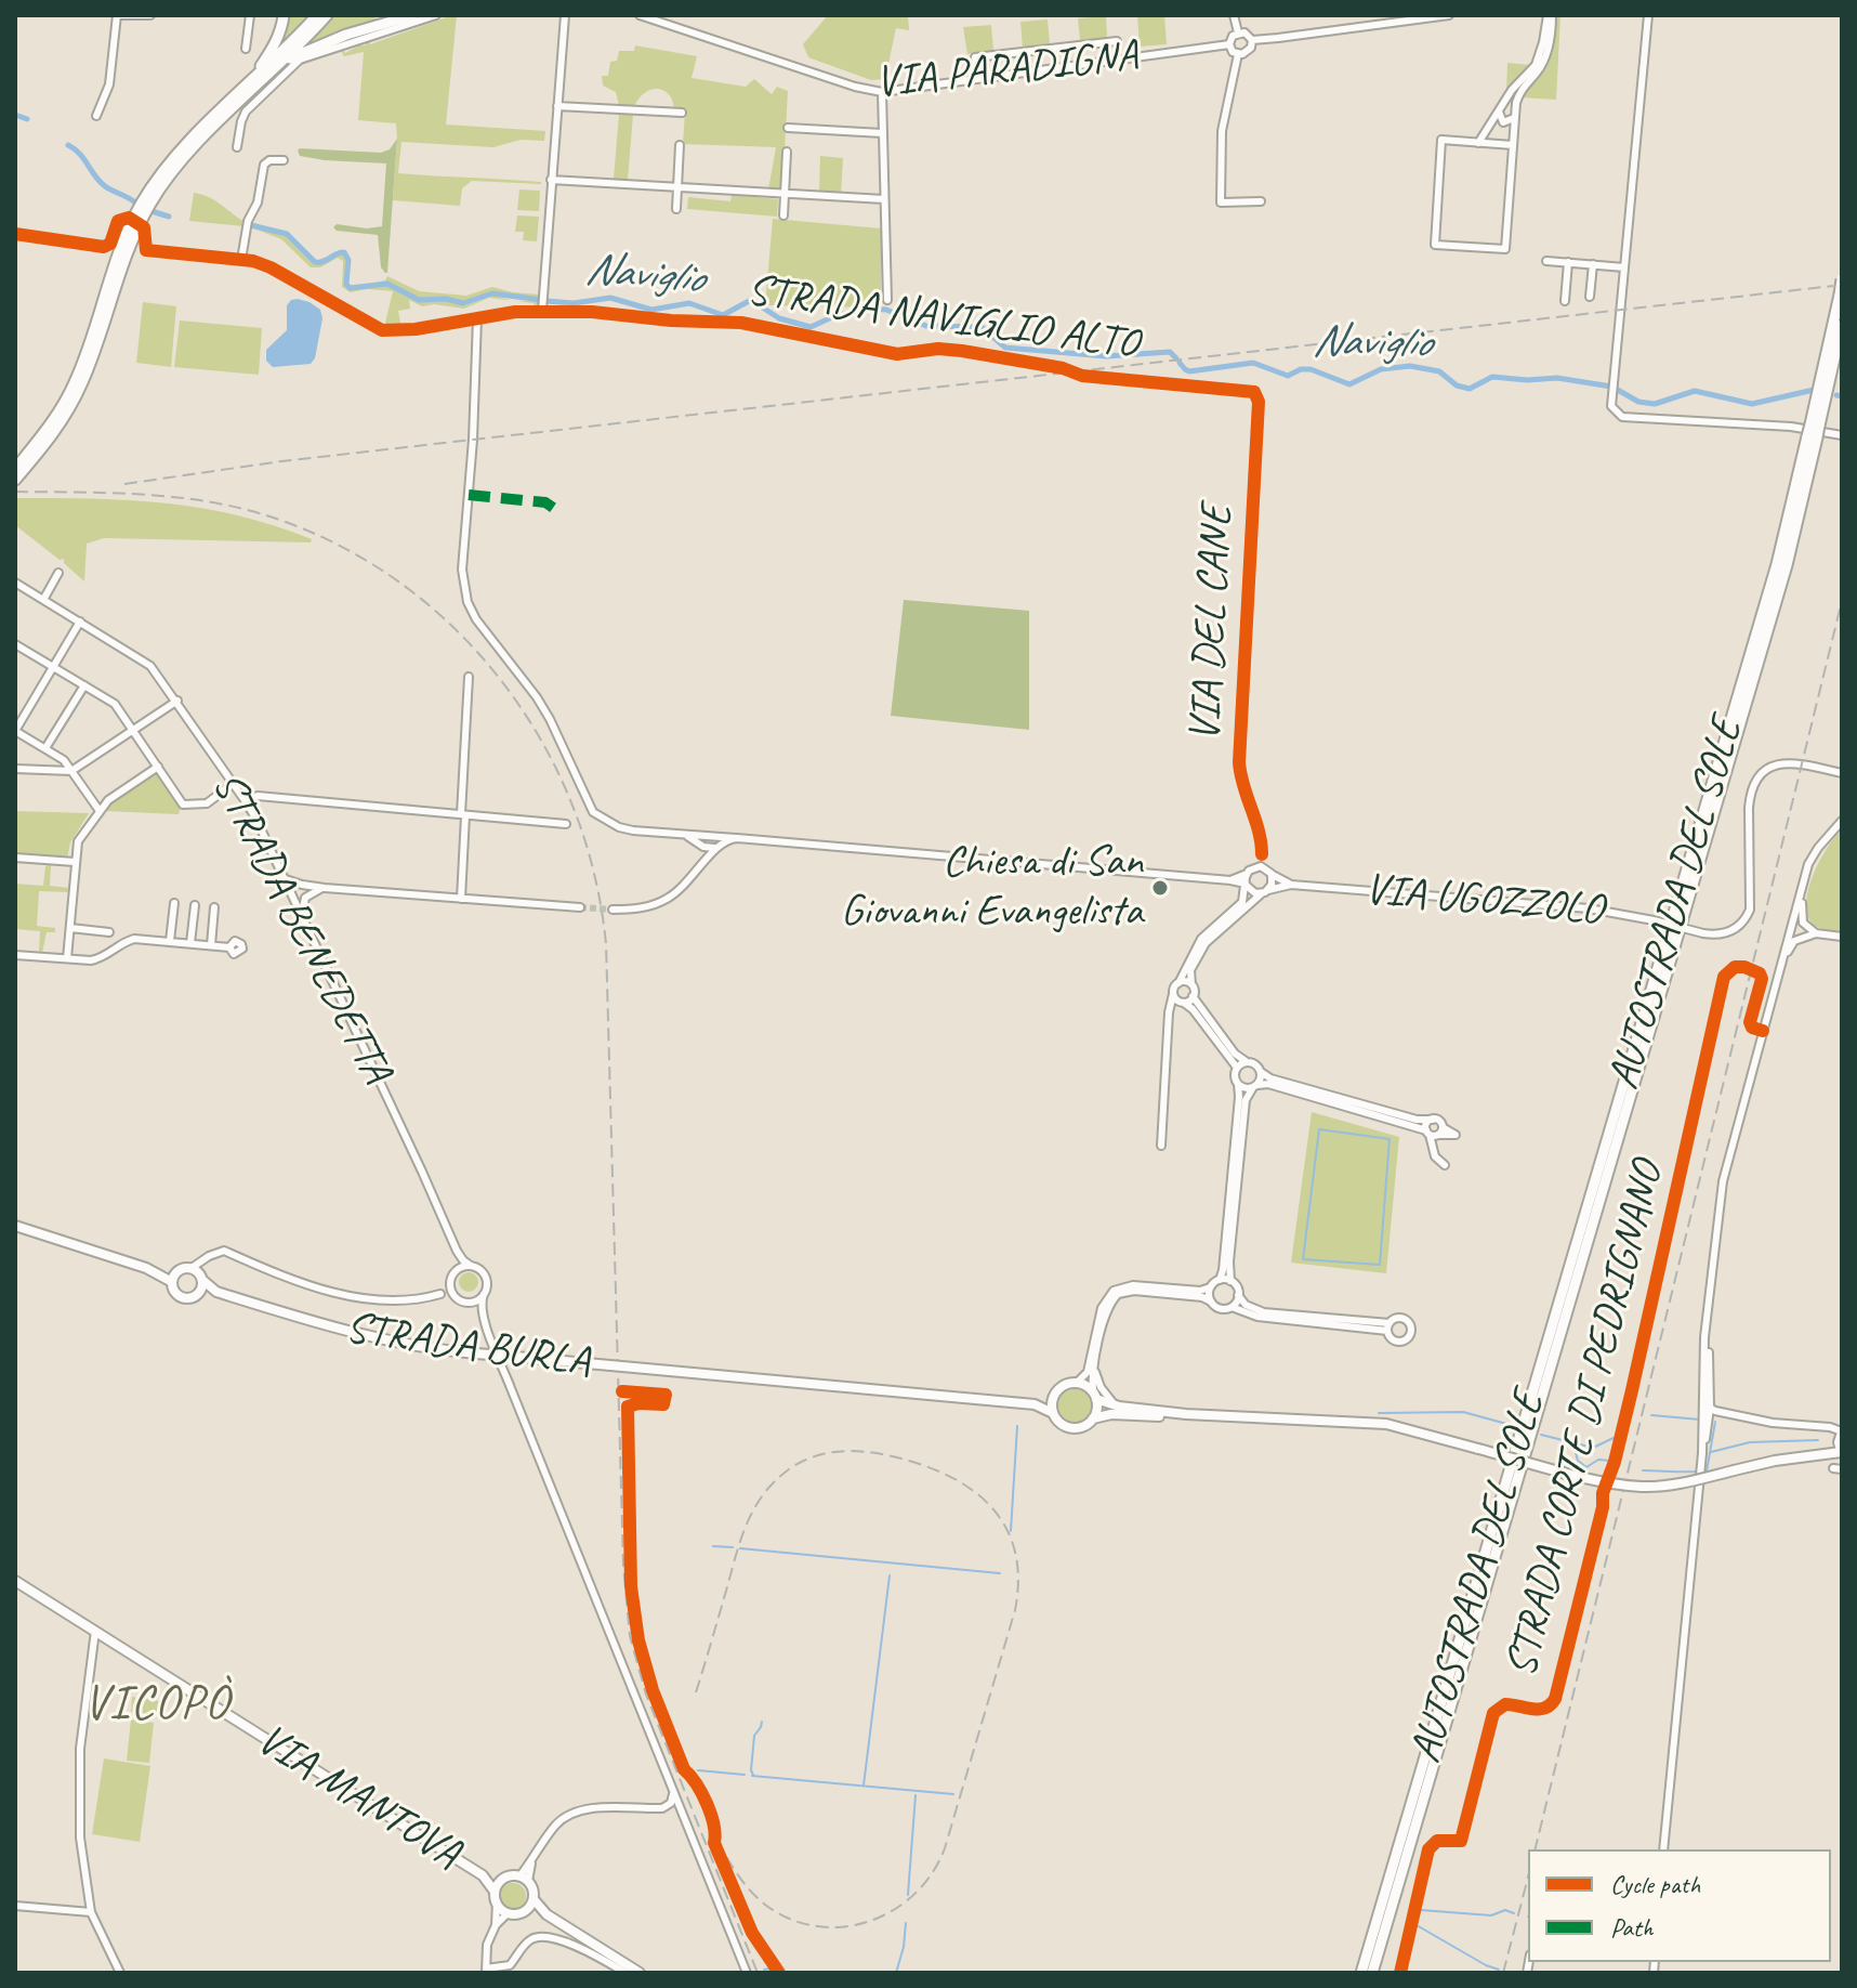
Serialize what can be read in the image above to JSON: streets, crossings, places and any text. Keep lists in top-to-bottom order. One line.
{"streets":{"highway":["AUTOSTRADA DEL SOLE"],"main road":["STRADA BURLA","VIA MANTOVA"],"street":["VIA PARADIGNA","STRADA NAVIGLIO ALTO","VIA DEL CANE","VIA UGOZZOLO","STRADA BENEDETTA","STRADA CORTE DI PEDRIGNANO"]},"crossings":[["STRADA NAVIGLIO ALTO","VIA DEL CANE"],["VIA DEL CANE","VIA UGOZZOLO"]],"districts":["VICOPÒ"],"water":["Naviglio"],"places":["Chiesa di San Giovanni Evangelista"],"legend":["Cycle path","Path"]}
